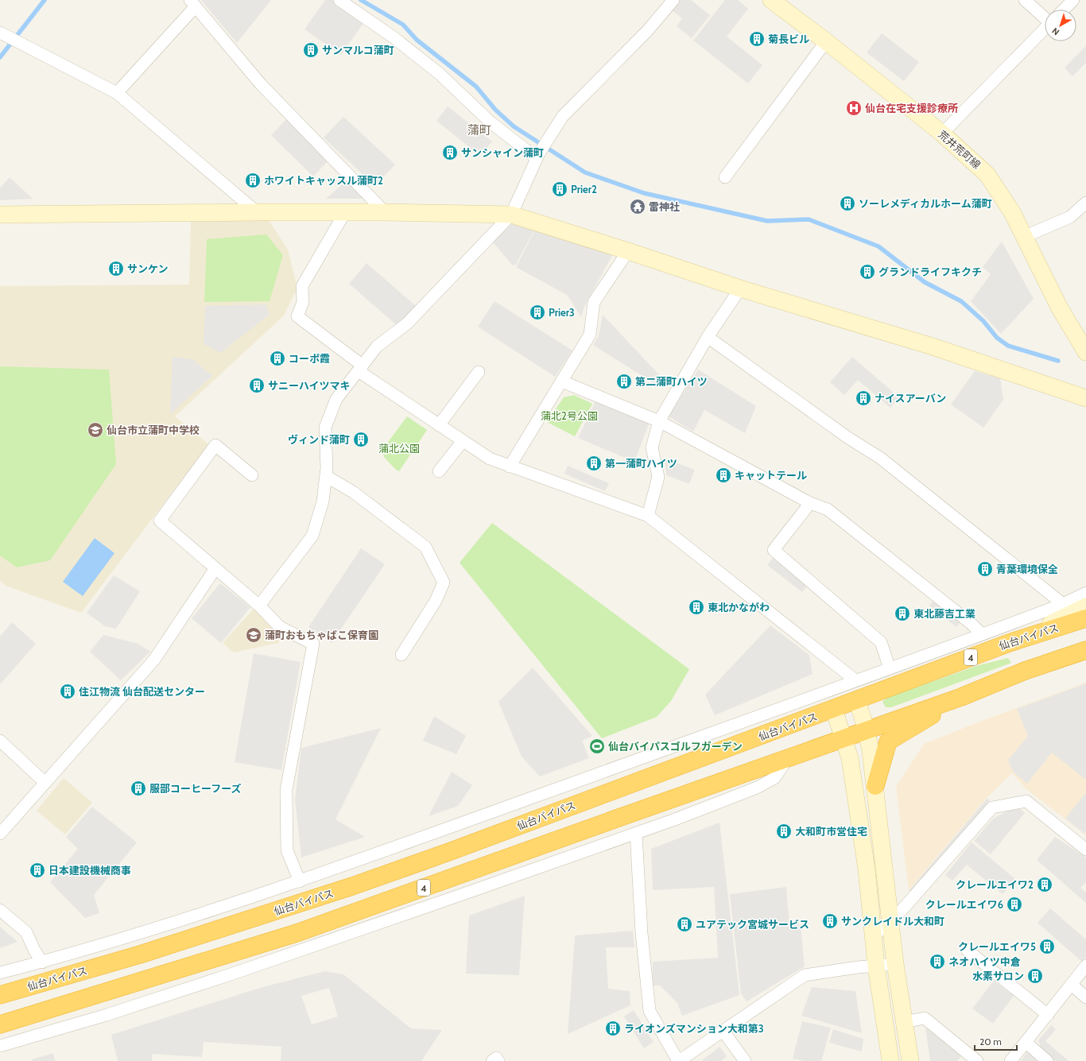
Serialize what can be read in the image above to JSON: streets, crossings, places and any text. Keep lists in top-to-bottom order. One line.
{"streets":{"highway":["仙台バイパス","4"],"street":["荒井荒町線"]},"districts":["蒲町"],"parks":["蒲北2号公園","蒲北公園"],"places":{"building":["菊長ビル","サンマルコ蒲町","サンシャイン蒲町","ホワイトキャッスル蒲町2","Prier2","ソーレメディカルホーム蒲町","サンケン","グランドライフキクチ","Prier3","コーポ霞","第二蒲町ハイツ","サニーハイツマキ","ナイスアーバン","ヴィンド蒲町","第一蒲町ハイツ","キャットテール","青葉環境保全","東北かながわ","東北藤吉工業","住江物流 仙台配送センター","服部コーヒーフーズ","大和町市営住宅","日本建設機械商事","クレールエイワ2","クレールエイワ6","サンクレイドル大和町","ユアテック宮城サービス","クレールエイワ5","ネオハイツ中倉","水素サロン","ライオンズマンション大和第3"],"hospital":["仙台在宅支援診療所"],"temple":["雷神社"],"school or university":["仙台市立蒲町中学校","蒲町おもちゃばこ保育園"],"sports":["仙台バイパスゴルフガーデン"]},"scale_bar":"20 m","north":"bottom left"}
